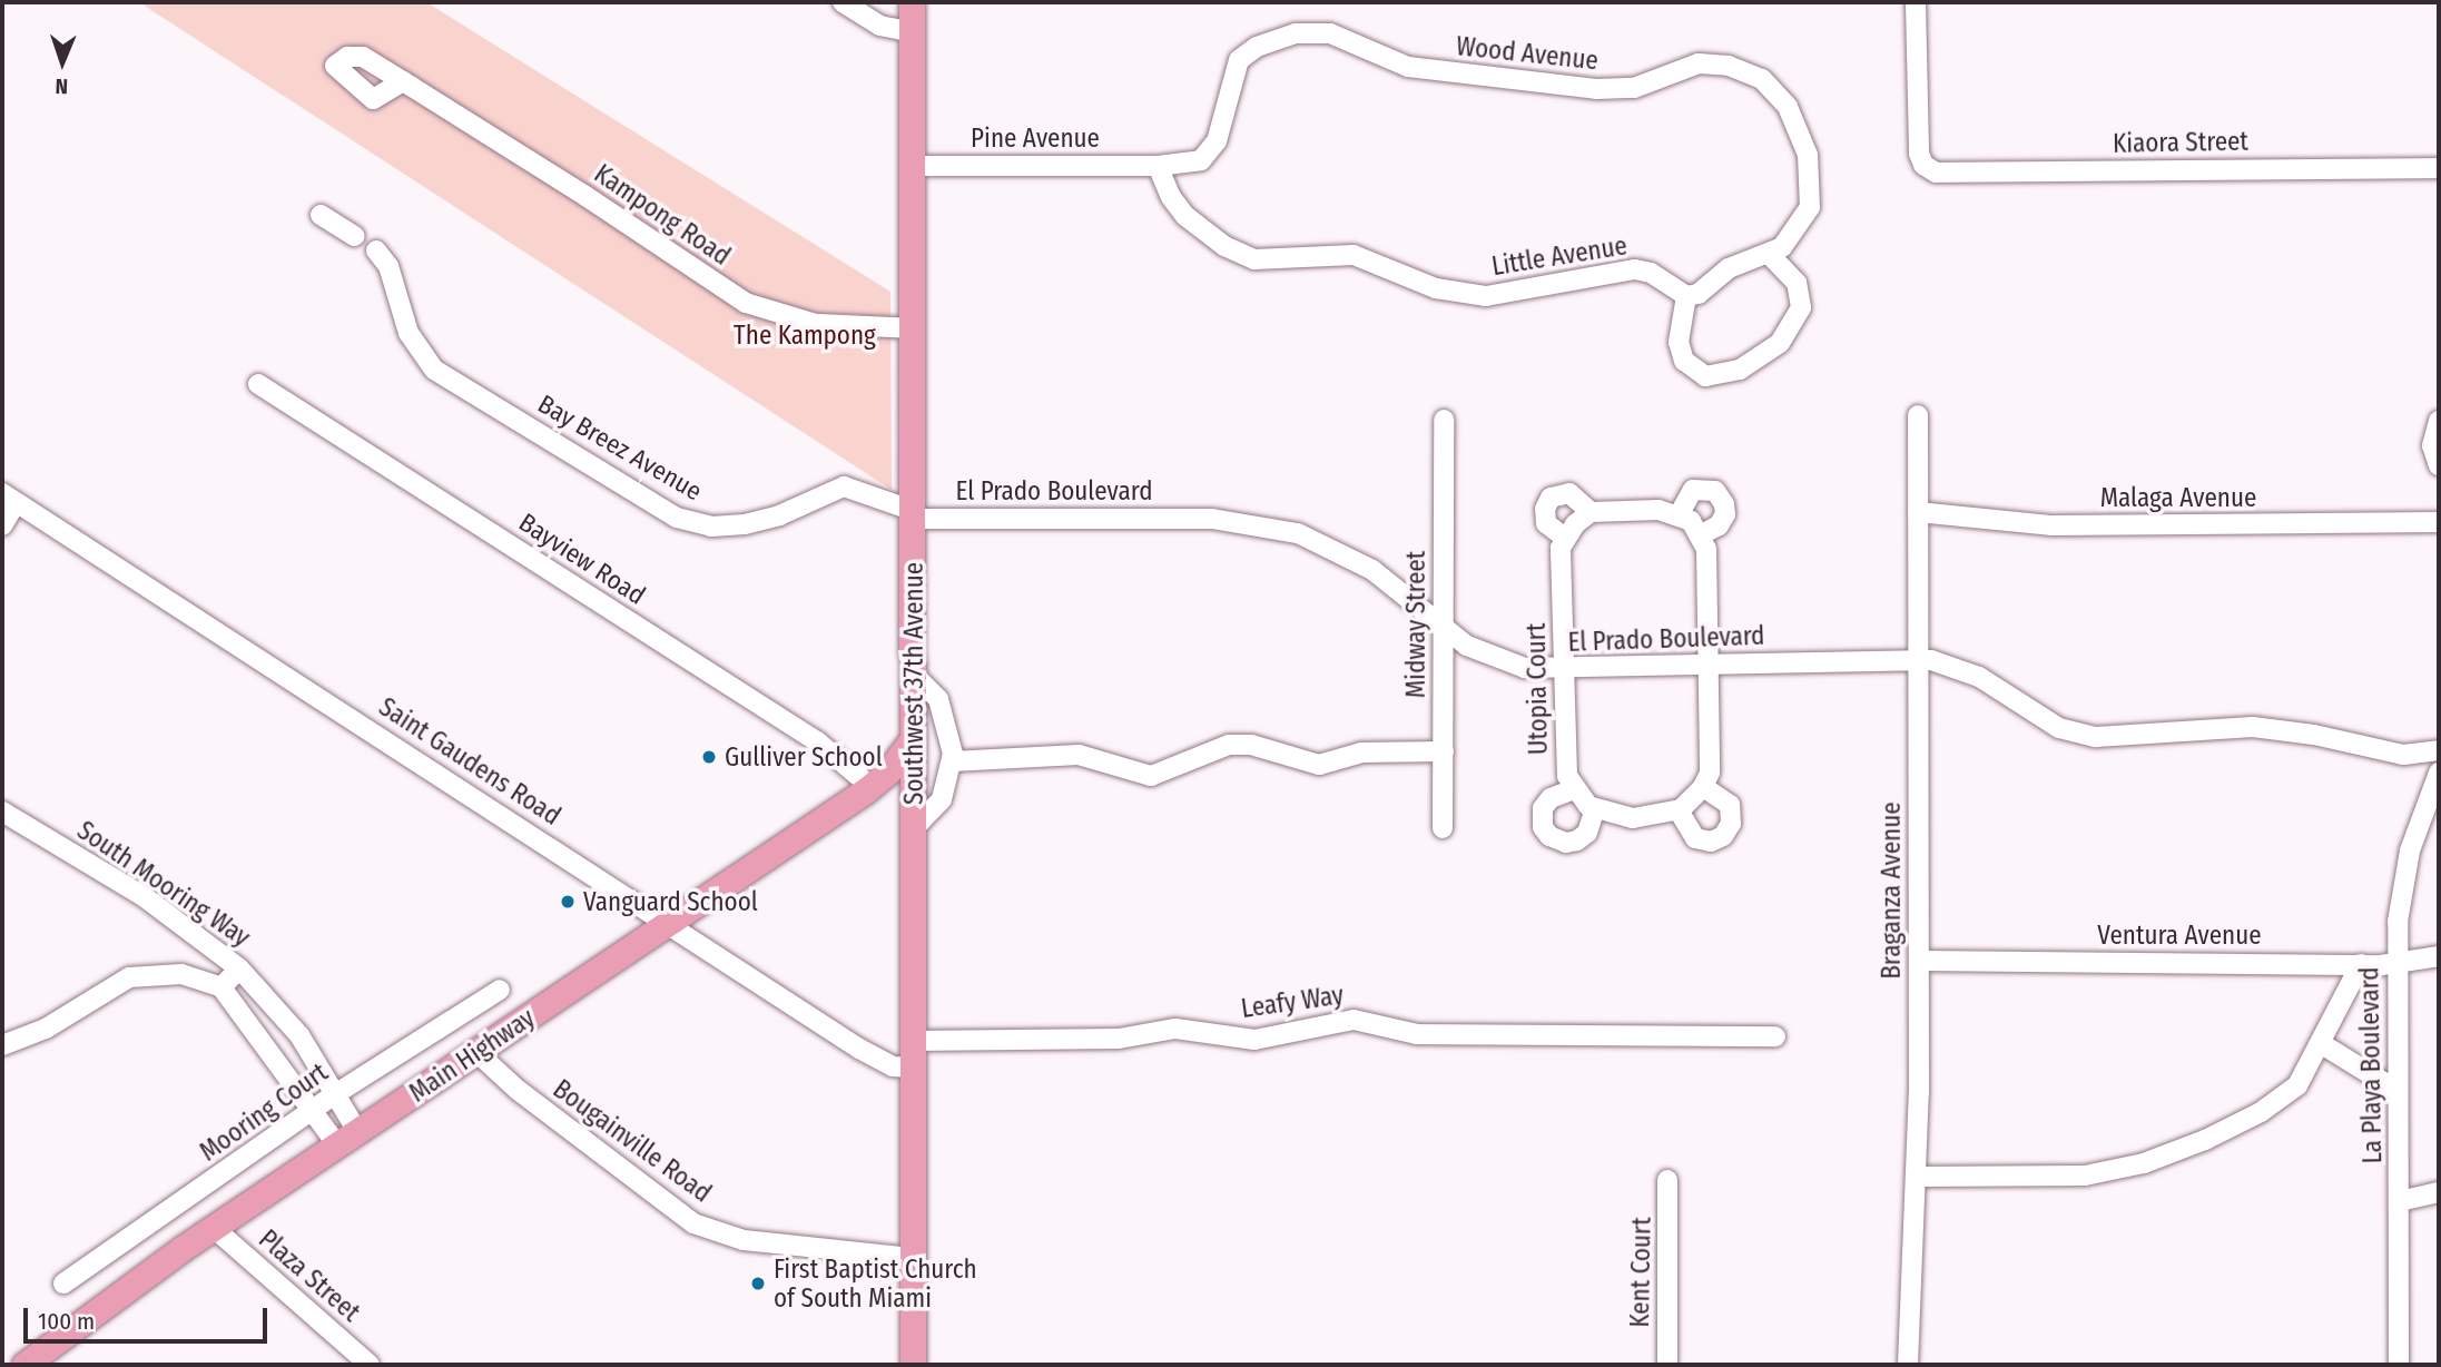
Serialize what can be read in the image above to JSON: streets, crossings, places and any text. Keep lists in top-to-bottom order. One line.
{"streets":{"main road":["Southwest 37th Avenue","Main Highway"],"street":["Wood Avenue","Pine Avenue","Kiaora Street","Kampong Road","Little Avenue","Bay Breez Avenue","El Prado Boulevard","Malaga Avenue","Bayview Road","Midway Street","Utopia Court","Saint Gaudens Road","South Mooring Way","Braganza Avenue","Ventura Avenue","Leafy Way","La Playa Boulevard","Mooring Court","Bougainville Road","Kent Court","Plaza Street"]},"crossings":[["Wood Avenue","Pine Avenue"],["Wood Avenue","Little Avenue"],["Pine Avenue","Little Avenue"],["Pine Avenue","Southwest 37th Avenue"],["Kampong Road","Southwest 37th Avenue"],["Bay Breez Avenue","El Prado Boulevard"],["Bay Breez Avenue","Southwest 37th Avenue"],["El Prado Boulevard","Midway Street"],["El Prado Boulevard","Southwest 37th Avenue"],["El Prado Boulevard","Utopia Court"],["El Prado Boulevard","Braganza Avenue"],["Malaga Avenue","Braganza Avenue"],["Bayview Road","Main Highway"],["Southwest 37th Avenue","Saint Gaudens Road"],["Southwest 37th Avenue","Leafy Way"],["Southwest 37th Avenue","Main Highway"],["Southwest 37th Avenue","Bougainville Road"],["Saint Gaudens Road","Main Highway"],["South Mooring Way","Main Highway"],["South Mooring Way","Mooring Court"],["Braganza Avenue","Ventura Avenue"],["Ventura Avenue","La Playa Boulevard"],["Main Highway","Bougainville Road"],["Main Highway","Plaza Street"]],"parks":["The Kampong"],"places":["Gulliver School","Vanguard School","First Baptist Church of South Miami"],"scale_bar":"100 m","north":"bottom"}
